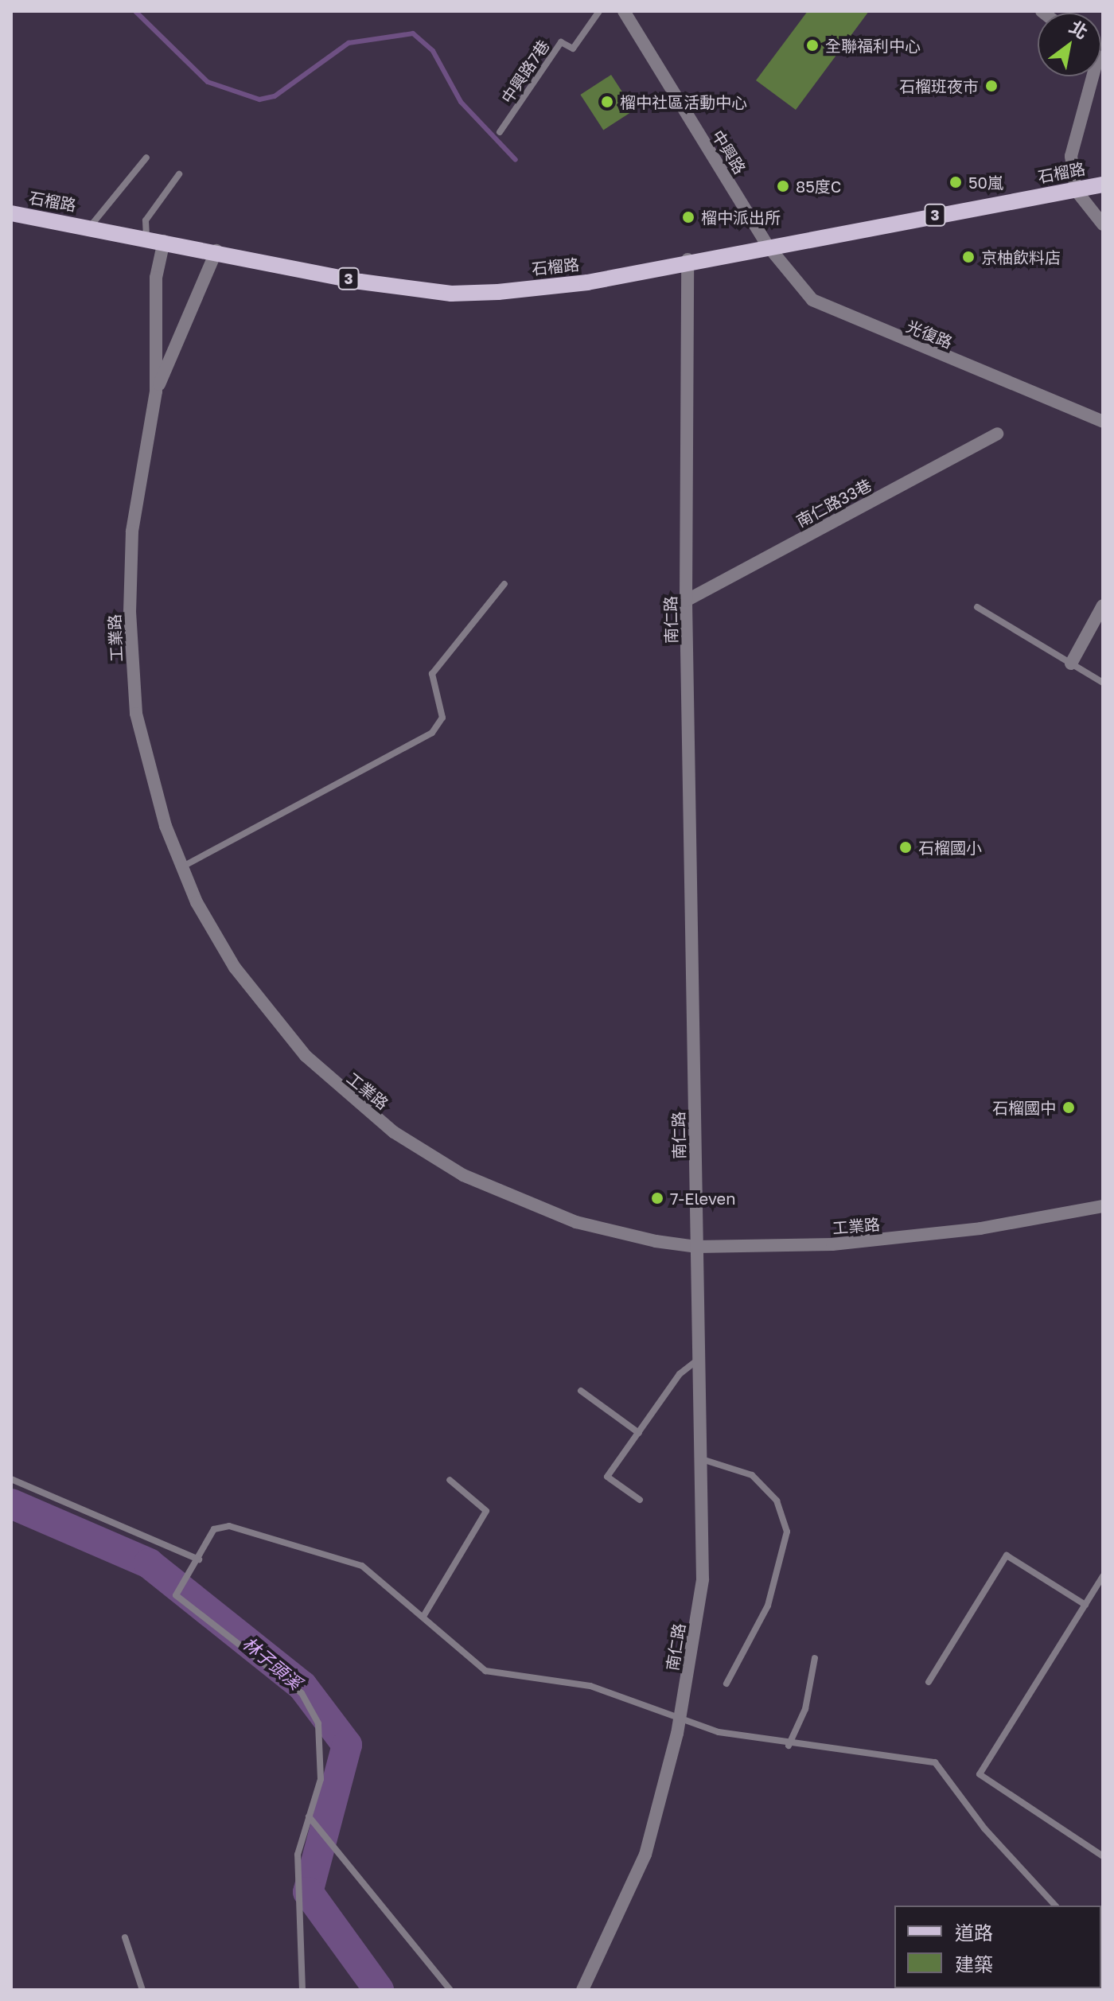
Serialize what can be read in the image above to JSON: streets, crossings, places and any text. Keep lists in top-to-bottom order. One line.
{"streets":{"main road":["石榴路","3"],"street":["中興路","光復路","南仁路33巷","南仁路","工業路"],"lane":["中興路7巷"]},"crossings":[["中興路","石榴路"],["中興路","光復路"],["石榴路","光復路"],["石榴路","南仁路"],["石榴路","工業路"],["南仁路33巷","南仁路"],["南仁路","工業路"]],"water":["林子頭溪"],"places":["全聯福利中心","石榴班夜市","榴中社區活動中心","50嵐","85度C","榴中派出所","京柚飲料店","石榴國小","石榴國中","7-Eleven"],"legend":["道路","建築"],"north":"top right"}
